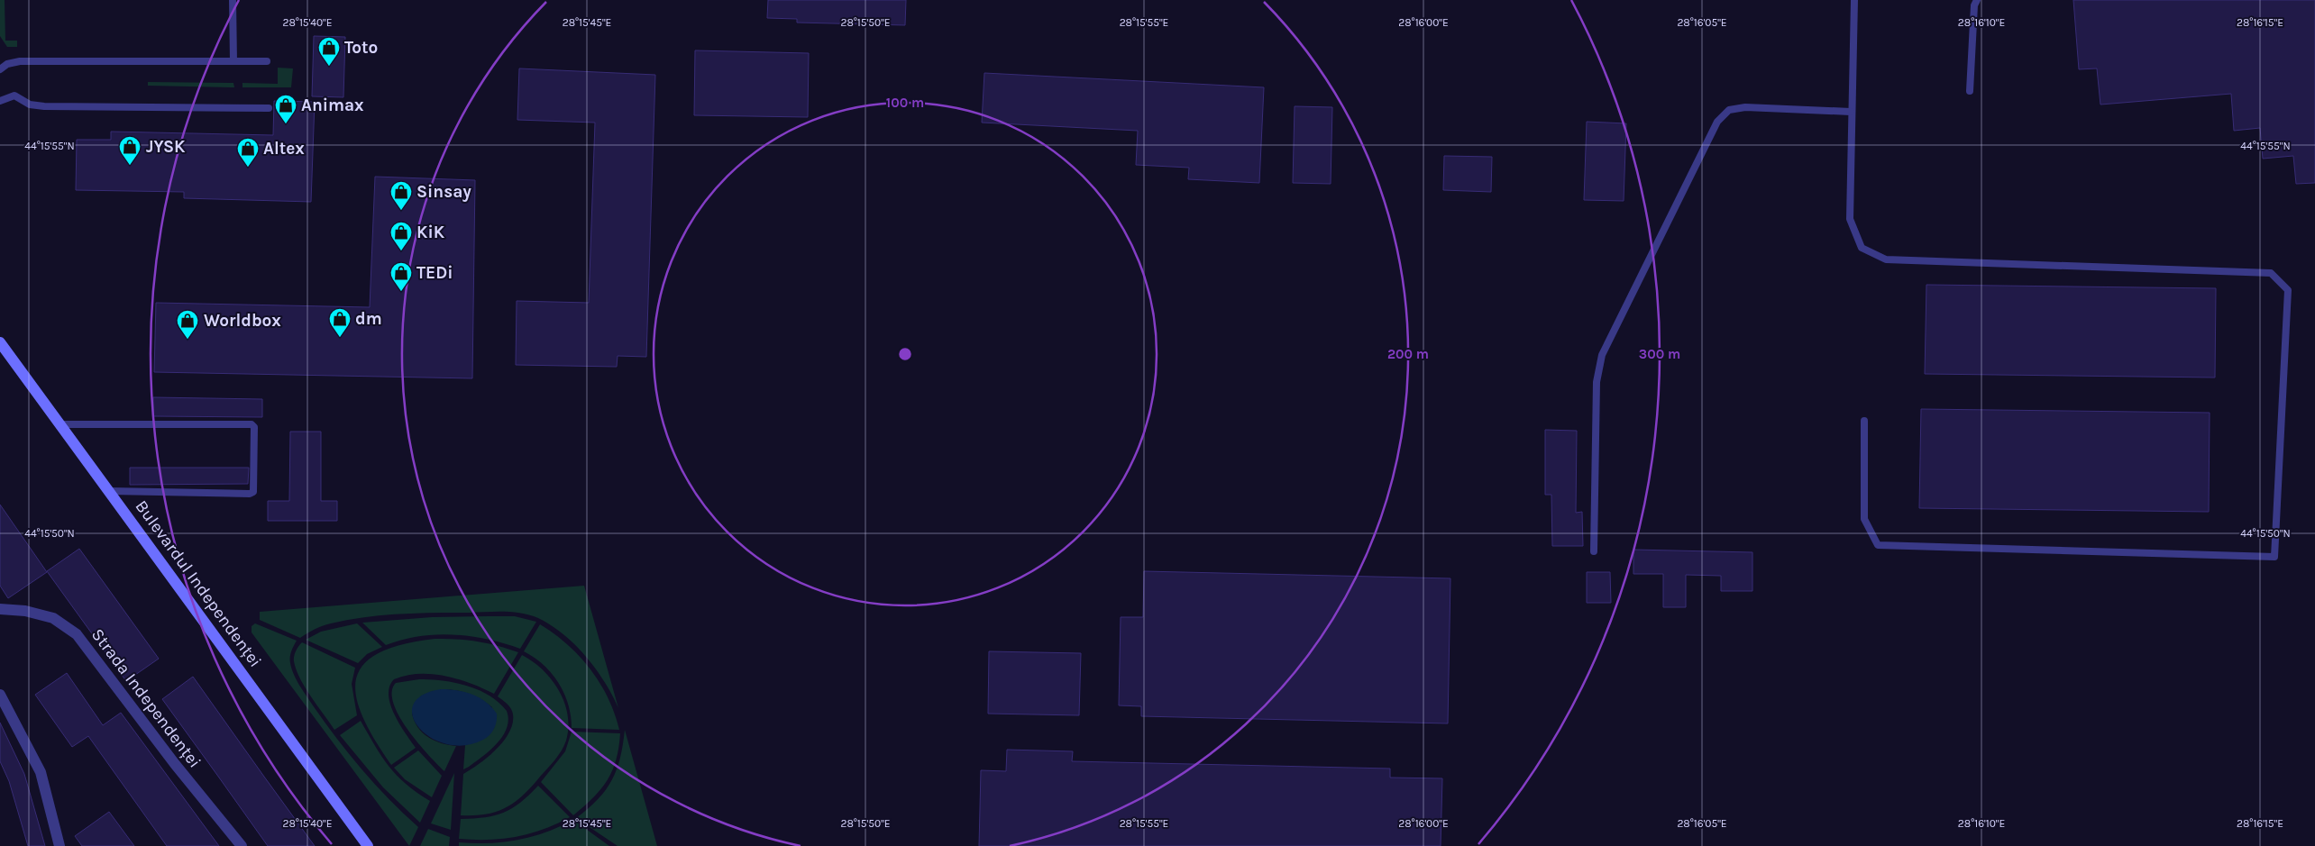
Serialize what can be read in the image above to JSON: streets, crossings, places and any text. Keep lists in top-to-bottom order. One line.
{"streets":{"main road":["Bulevardul Independenței"],"street":["Strada Independenței"]},"places":{"shop":["Toto","Animax","JYSK","Altex","Sinsay","KiK","TEDi","dm","Worldbox"]},"coordinates":["28°15'40\"E","28°15'45\"E","28°15'50\"E","28°15'55\"E","28°16'00\"E","28°16'05\"E","28°16'10\"E","28°16'15\"E","44°15'55\"N","44°15'50\"N"],"rings":["100 m","200 m","300 m"]}
